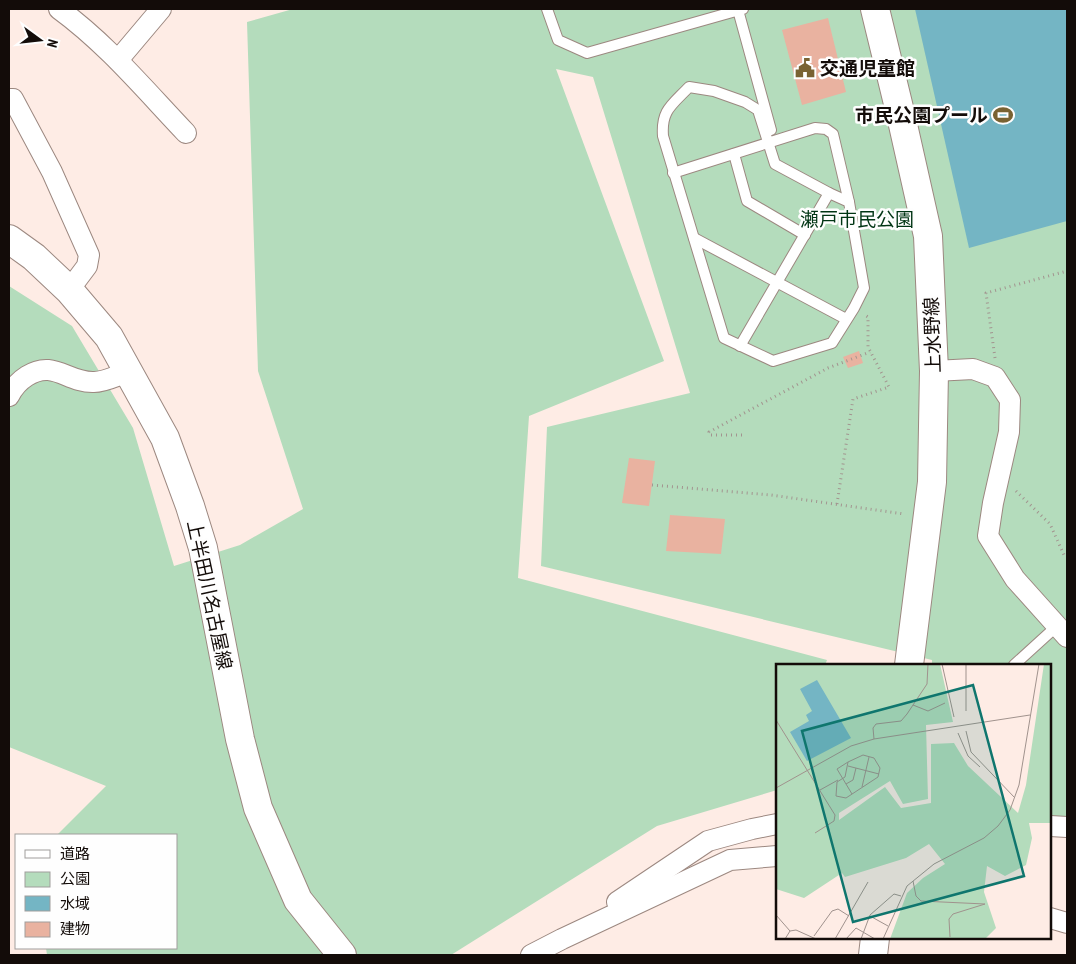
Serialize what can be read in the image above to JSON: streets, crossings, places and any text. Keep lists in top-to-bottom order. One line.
{"streets":{"main road":["上水野線","上半田川名古屋線"]},"parks":["瀬戸市民公園"],"places":{"public building":["交通児童館"],"sports":["市民公園プール"]},"legend":["道路","公園","水域","建物"],"north":"right"}
